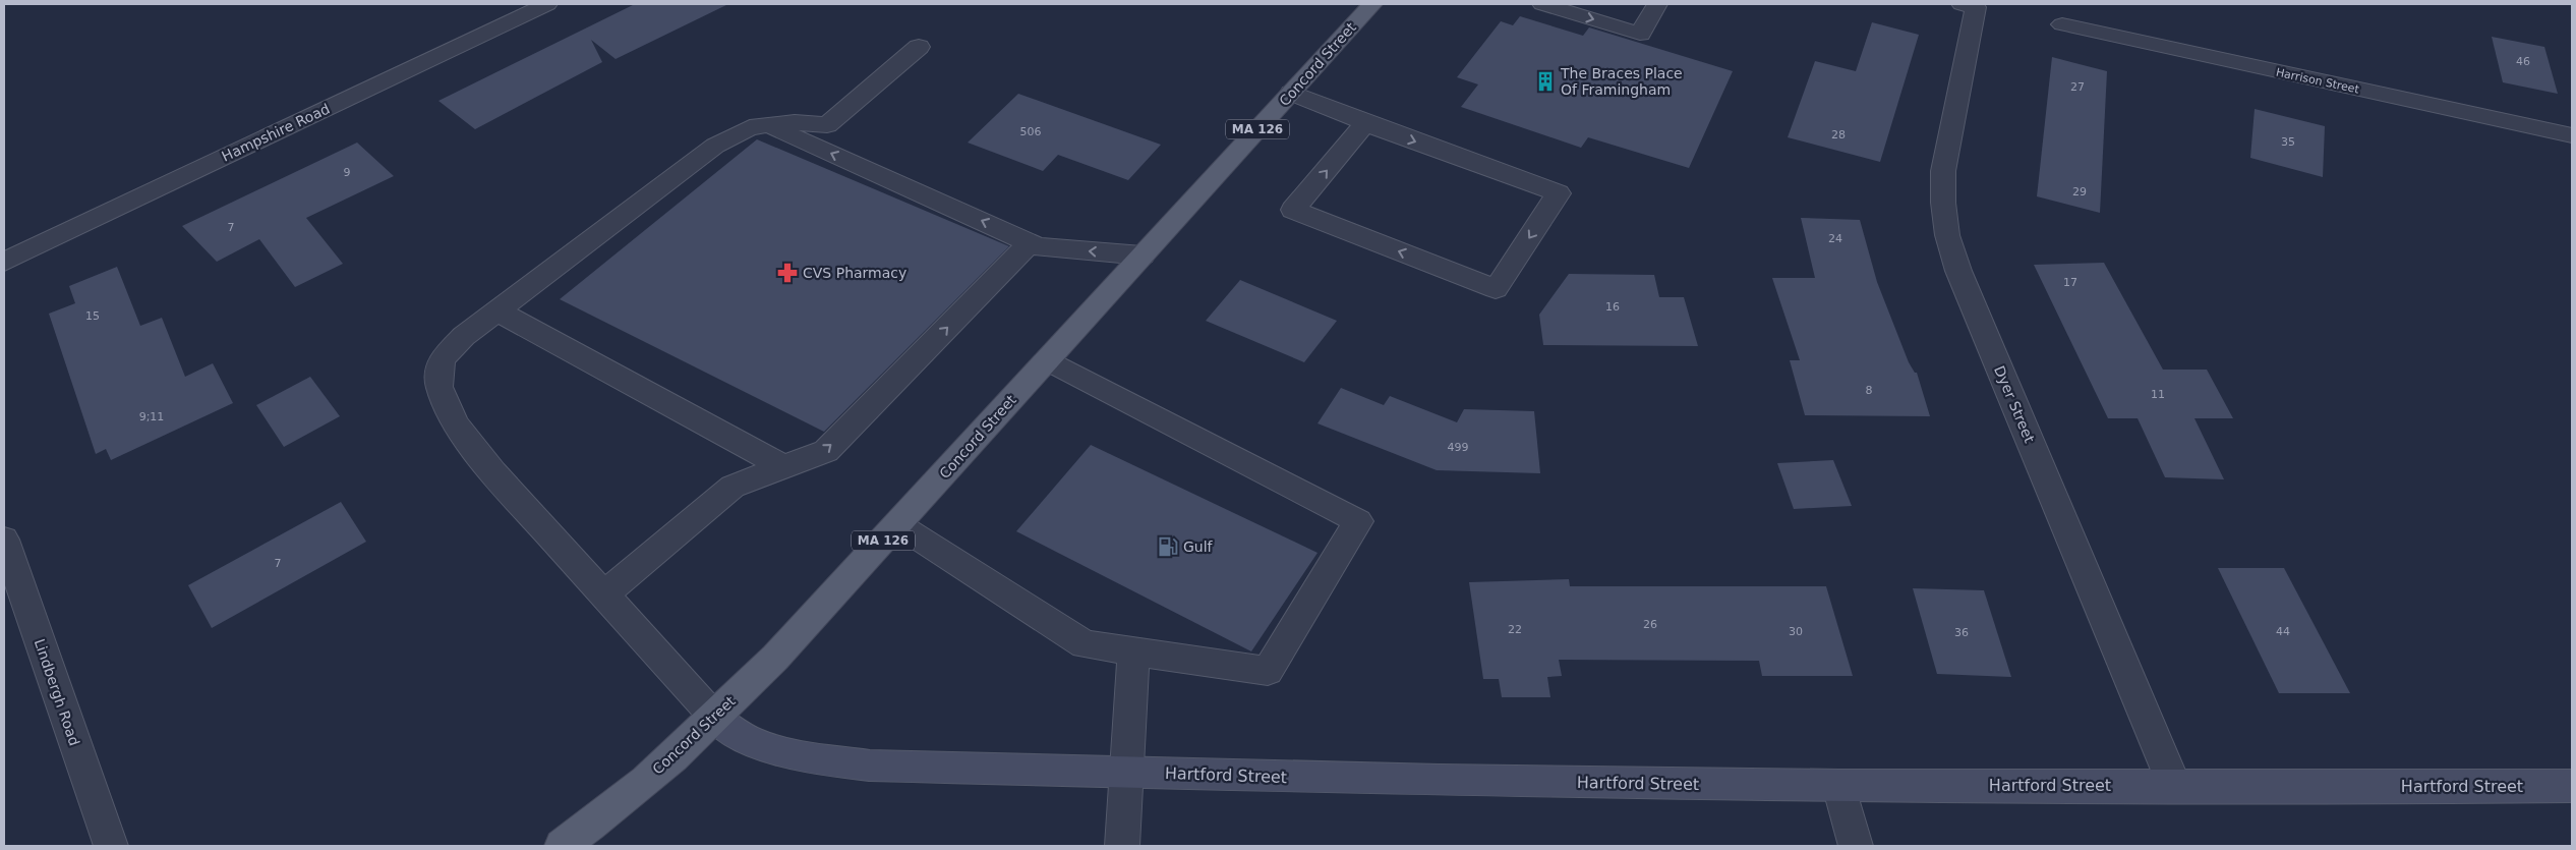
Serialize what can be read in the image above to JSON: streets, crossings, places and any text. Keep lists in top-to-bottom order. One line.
{"streets":{"main road":["Concord Street","MA 126","Hartford Street"],"street":["Harrison Street","Hampshire Road","Dyer Street","Lindbergh Road"]},"crossings":[["Concord Street","Hartford Street"],["Dyer Street","Hartford Street"]],"places":{"building":["The Braces Place Of Framingham"],"pharmacy":["CVS Pharmacy"],"fuel station":["Gulf"]},"house_numbers":["46","27","506","28","35","9","29","7","24","17","16","15","8","11","9;11","499","7","26","22","30","44","36"]}
